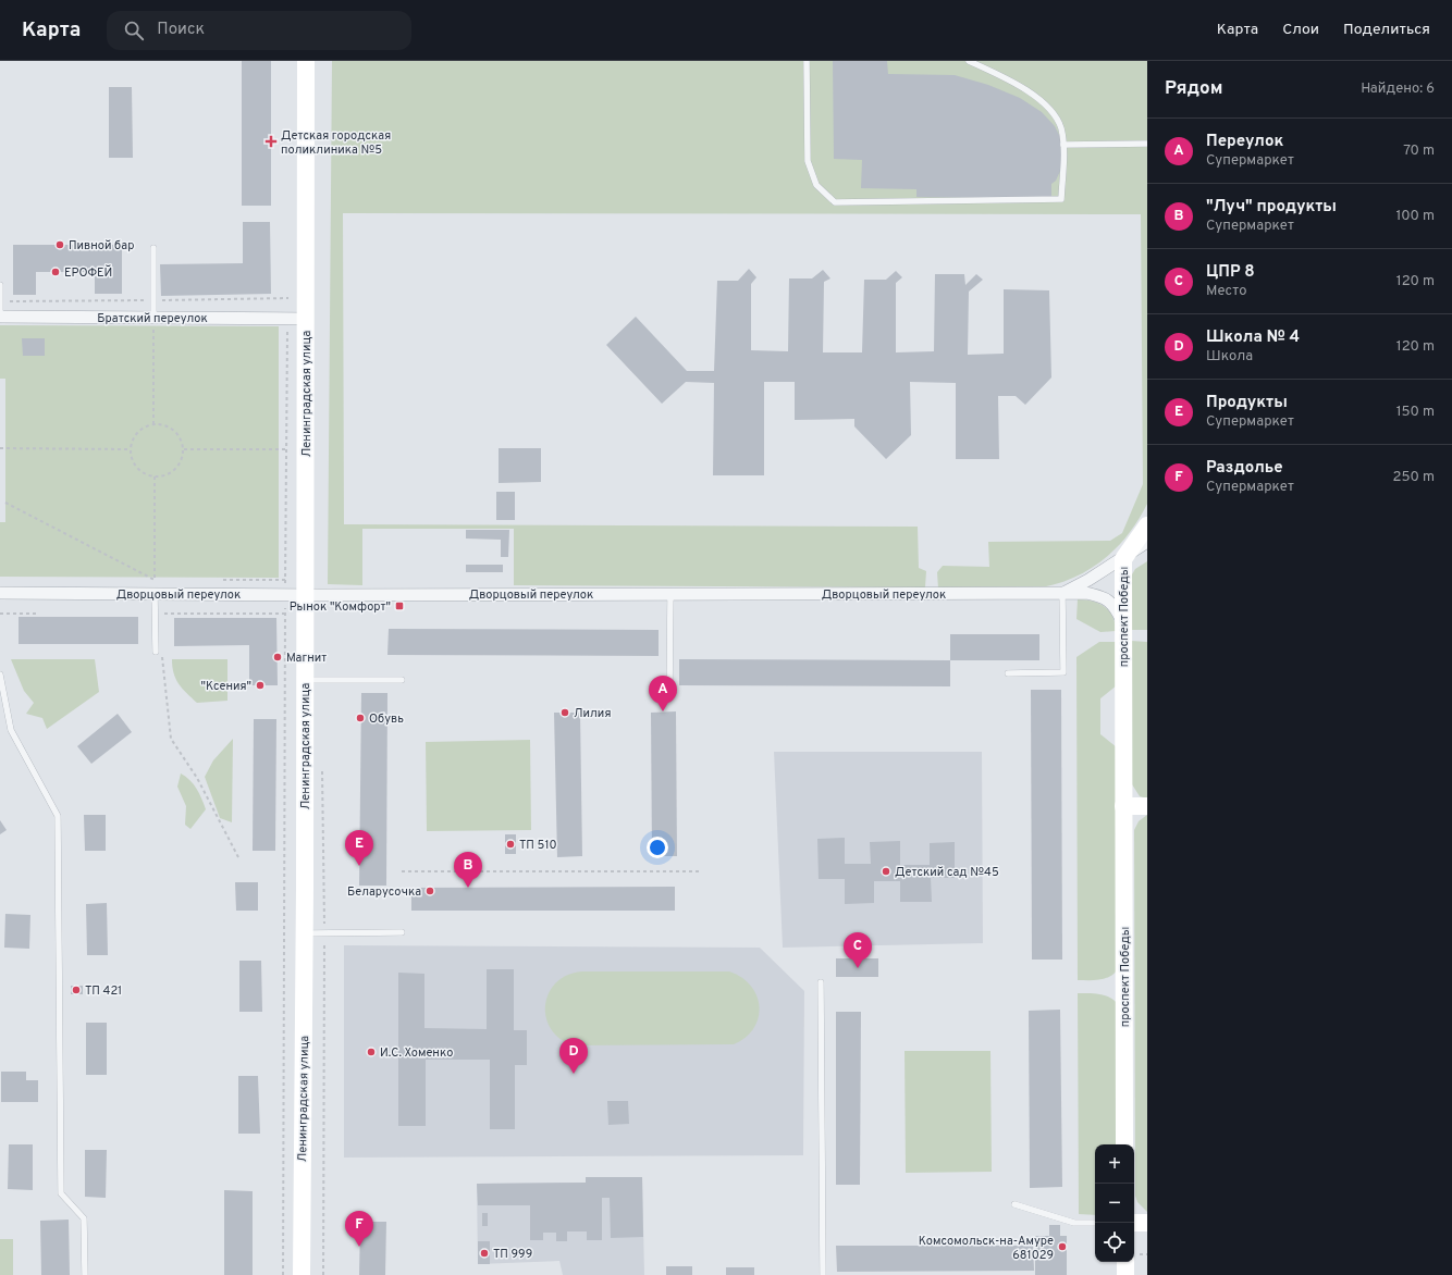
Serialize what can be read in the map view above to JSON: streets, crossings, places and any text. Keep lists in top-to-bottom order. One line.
{"streets":{"main road":["Ленинградская улица","проспект Победы"],"street":["Братский переулок","Дворцовый переулок"]},"crossings":[["Братский переулок","Ленинградская улица"],["Ленинградская улица","Дворцовый переулок"],["Дворцовый переулок","проспект Победы"]],"places":{"health":["Детская городская поликлиника №5"],"other":["Пивной бар","ЕРОФЕЙ","Магнит","\"Ксения\"","Лилия","Обувь","ТП 510","Детский сад №45","Беларусочка","ТП 421","И.С. Хоменко","Комсомольск-на-Амуре 681029","ТП 999"],"transit":["Рынок \"Комфорт\""]},"page":{"header":"Карта","search":"Поиск","nav":["Карта","Слои","Поделиться"],"heading":["Рядом","Найдено: 6"],"list":[{"mark":"A","name":"Переулок","note":"Супермаркет","value":"70 m"},{"mark":"B","name":"\"Луч\" продукты","note":"Супермаркет","value":"100 m"},{"mark":"C","name":"ЦПР 8","note":"Место","value":"120 m"},{"mark":"D","name":"Школа № 4","note":"Школа","value":"120 m"},{"mark":"E","name":"Продукты","note":"Супермаркет","value":"150 m"},{"mark":"F","name":"Раздолье","note":"Супермаркет","value":"250 m"}],"pins":["A","E","B","C","D","F"],"map_buttons":["+","−"]}}
